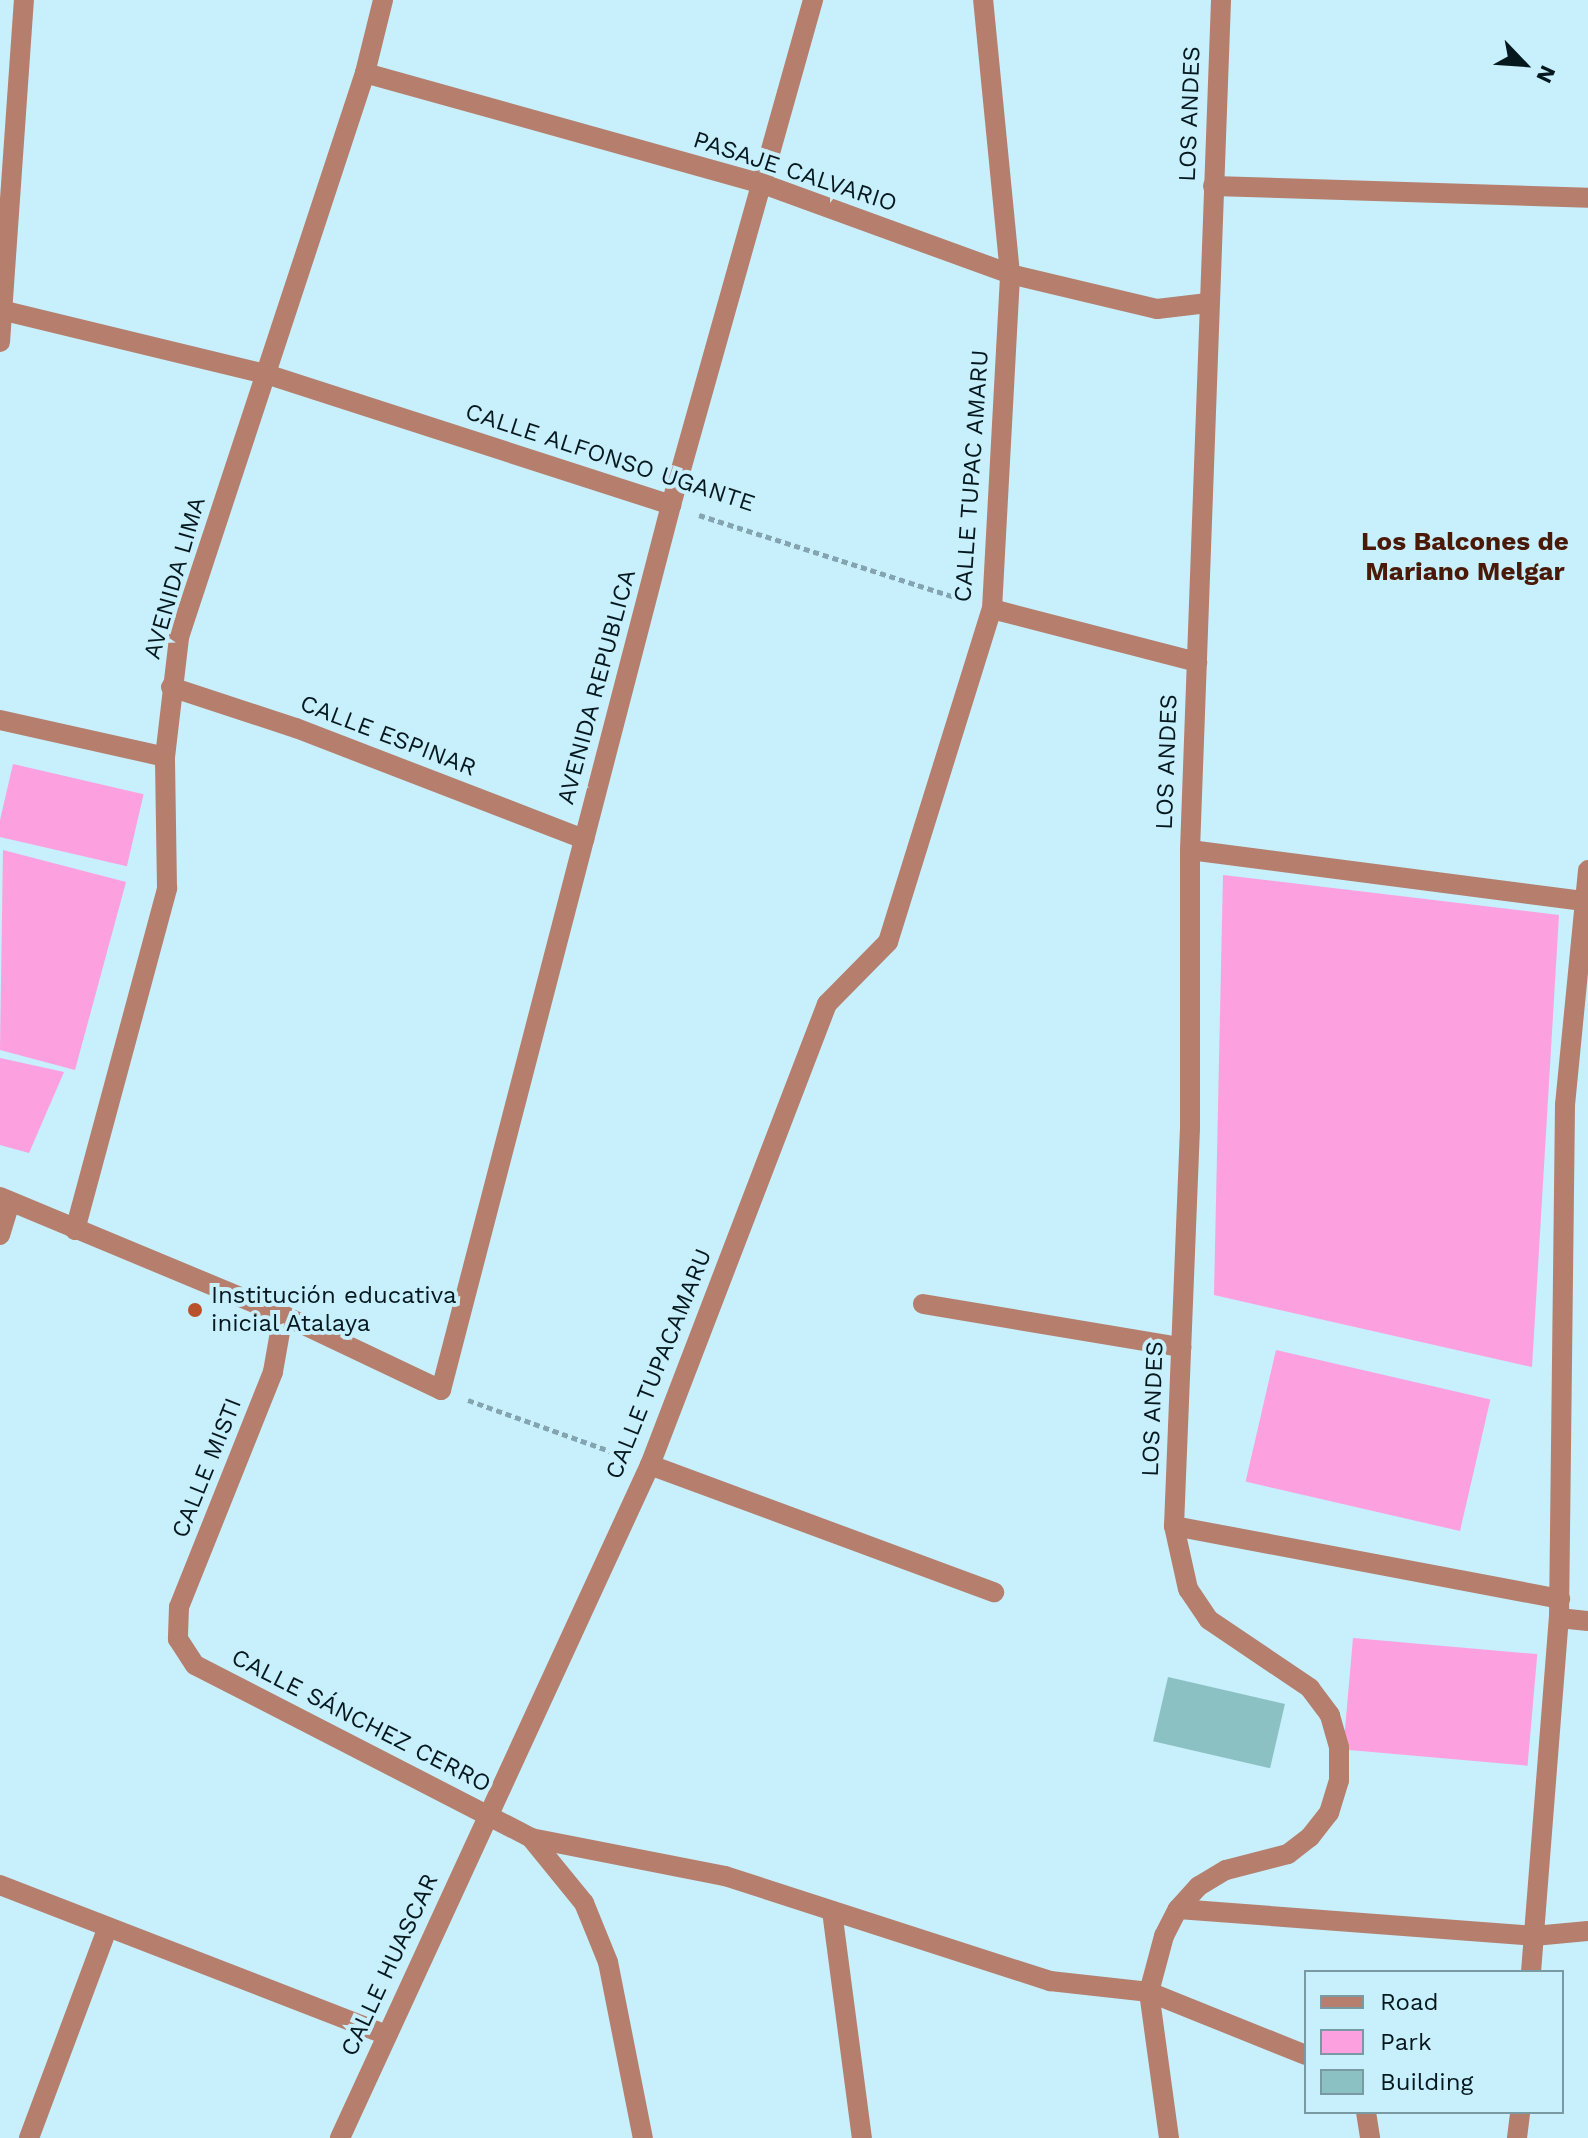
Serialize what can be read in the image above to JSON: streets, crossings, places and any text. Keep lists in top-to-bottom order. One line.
{"streets":{"street":["LOS ANDES","PASAJE CALVARIO","CALLE ALFONSO UGANTE","CALLE TUPAC AMARU","AVENIDA LIMA","AVENIDA REPUBLICA","CALLE ESPINAR","CALLE TUPACAMARU","CALLE MISTI","CALLE SÁNCHEZ CERRO","CALLE HUASCAR"]},"crossings":[["LOS ANDES","PASAJE CALVARIO"],["PASAJE CALVARIO","CALLE TUPAC AMARU"],["PASAJE CALVARIO","AVENIDA LIMA"],["PASAJE CALVARIO","AVENIDA REPUBLICA"],["CALLE ALFONSO UGANTE","CALLE TUPAC AMARU"],["CALLE ALFONSO UGANTE","AVENIDA LIMA"],["CALLE ALFONSO UGANTE","AVENIDA REPUBLICA"],["CALLE TUPAC AMARU","CALLE TUPACAMARU"],["AVENIDA LIMA","CALLE ESPINAR"],["AVENIDA REPUBLICA","CALLE ESPINAR"],["CALLE TUPACAMARU","CALLE SÁNCHEZ CERRO"],["CALLE TUPACAMARU","CALLE HUASCAR"],["CALLE MISTI","CALLE SÁNCHEZ CERRO"],["CALLE SÁNCHEZ CERRO","CALLE HUASCAR"]],"districts":["Los Balcones de Mariano Melgar"],"places":["Institución educativa inicial Atalaya"],"legend":["Road","Park","Building"],"north":"bottom right"}
